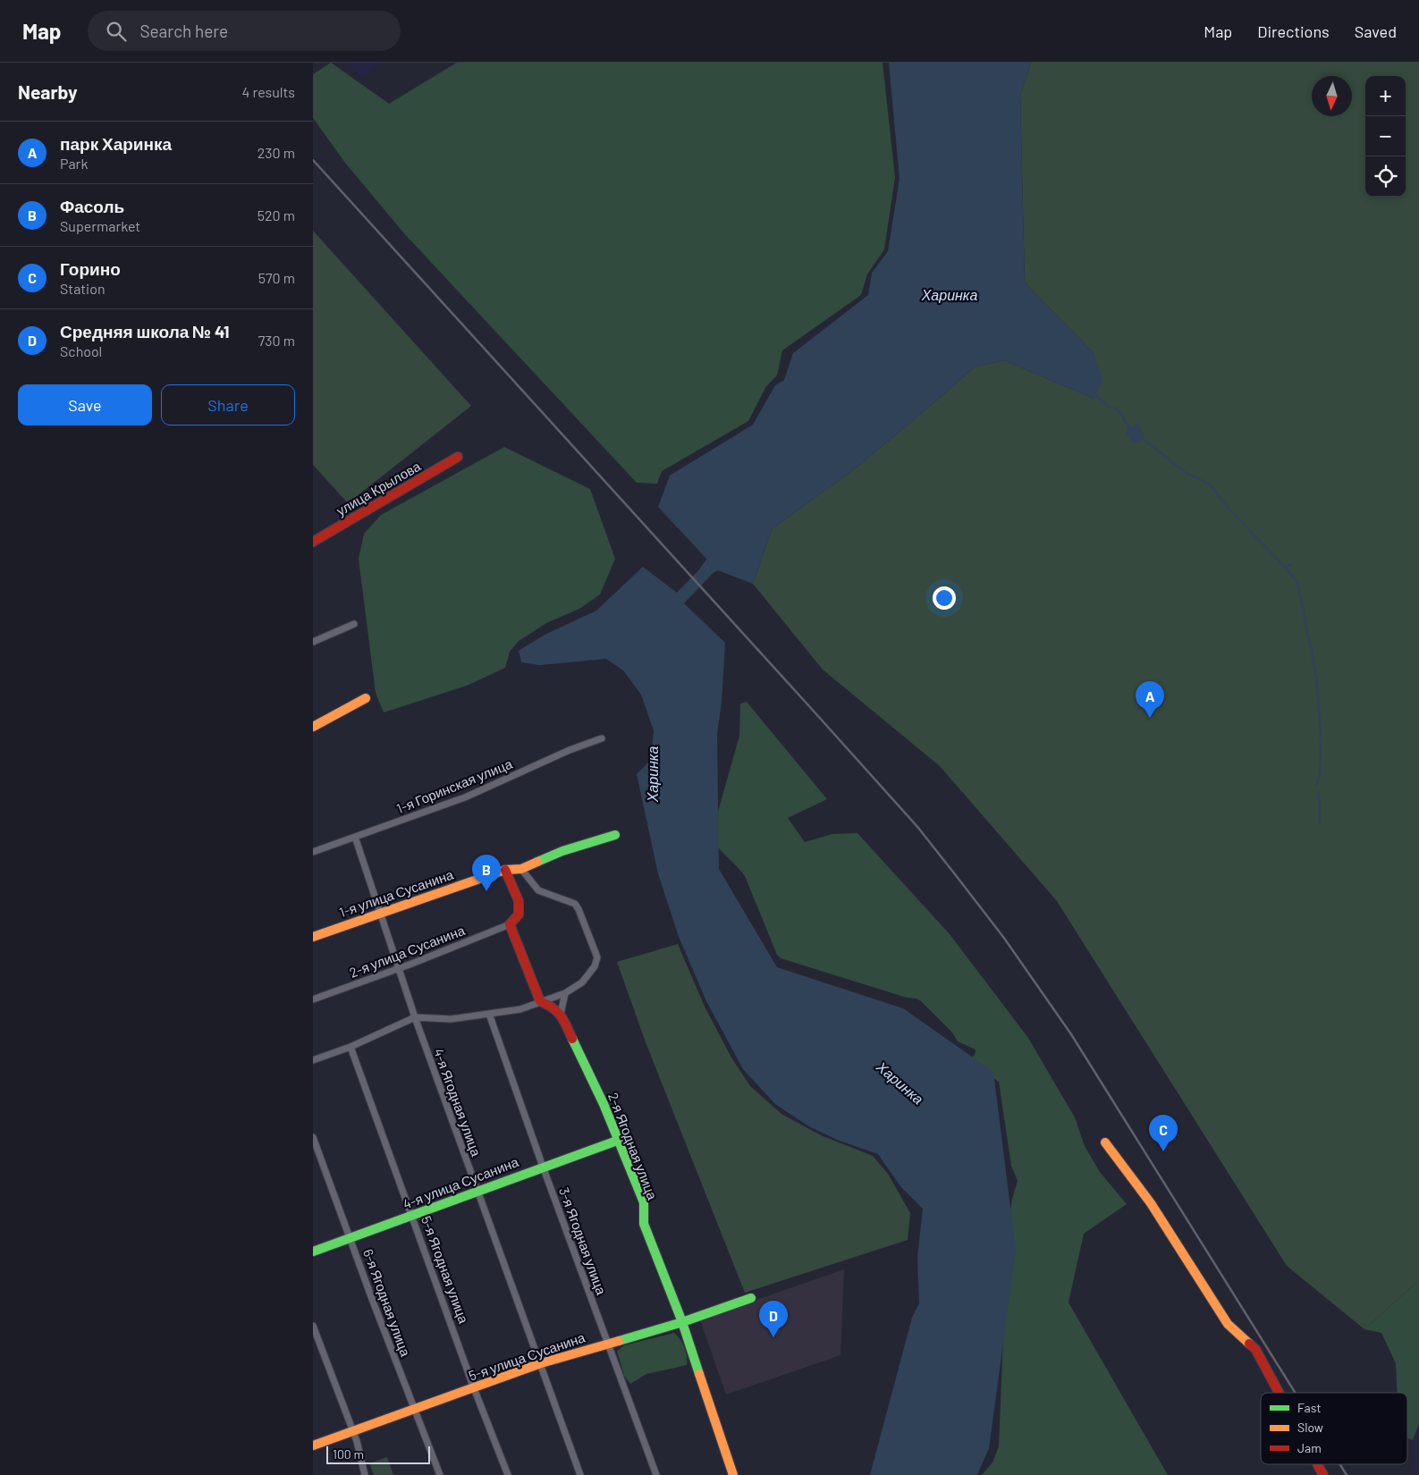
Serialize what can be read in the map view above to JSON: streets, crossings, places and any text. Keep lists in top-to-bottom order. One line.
{"streets":{"street":["улица Крылова","1-я Горинская улица","1-я улица Сусанина","2-я улица Сусанина","4-я Ягодная улица","2-я Ягодная улица","4-я улица Сусанина","3-я Ягодная улица","5-я Ягодная улица","6-я Ягодная улица","5-я улица Сусанина"]},"crossings":[["1-я Горинская улица","4-я Ягодная улица"],["1-я улица Сусанина","4-я Ягодная улица"],["2-я улица Сусанина","4-я Ягодная улица"],["4-я Ягодная улица","4-я улица Сусанина"],["4-я Ягодная улица","5-я улица Сусанина"],["2-я Ягодная улица","4-я улица Сусанина"],["2-я Ягодная улица","5-я улица Сусанина"],["4-я улица Сусанина","3-я Ягодная улица"],["4-я улица Сусанина","5-я Ягодная улица"],["4-я улица Сусанина","6-я Ягодная улица"],["3-я Ягодная улица","5-я улица Сусанина"],["5-я Ягодная улица","5-я улица Сусанина"],["6-я Ягодная улица","5-я улица Сусанина"]],"water":["Харинка"],"legend":["Fast","Slow","Jam"],"scale_bar":"100 m","north":"bottom","page":{"header":"Map","search":"Search here","nav":["Map","Directions","Saved"],"heading":["Nearby","4 results"],"map_buttons":["+","−"],"list":[{"mark":"A","name":"парк Харинка","note":"Park","value":"230 m"},{"mark":"B","name":"Фасоль","note":"Supermarket","value":"520 m"},{"mark":"C","name":"Горино","note":"Station","value":"570 m"},{"mark":"D","name":"Средняя школа № 41","note":"School","value":"730 m"}],"buttons":["Save","Share"],"pins":["A","B","C","D"],"scale":"100 m"}}
